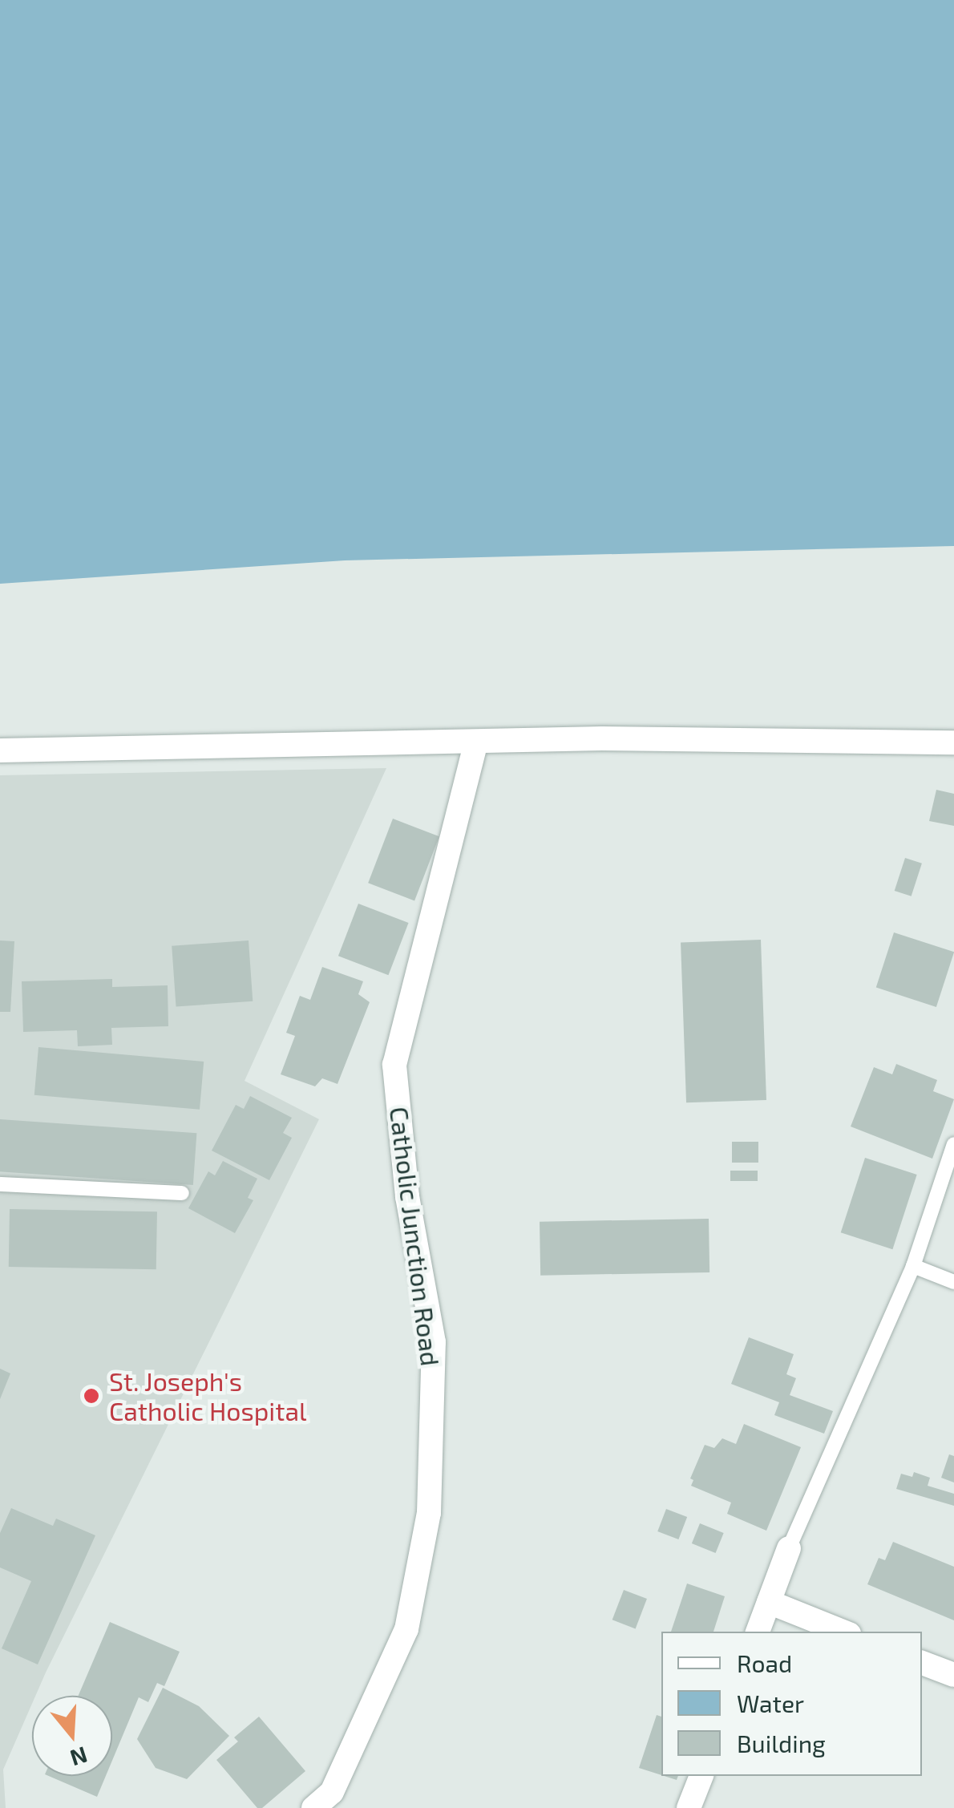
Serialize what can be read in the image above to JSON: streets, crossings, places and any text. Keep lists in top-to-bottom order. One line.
{"streets":{"street":["Catholic Junction Road"]},"places":["St. Joseph's Catholic Hospital"],"legend":["Road","Water","Building"],"north":"bottom"}
